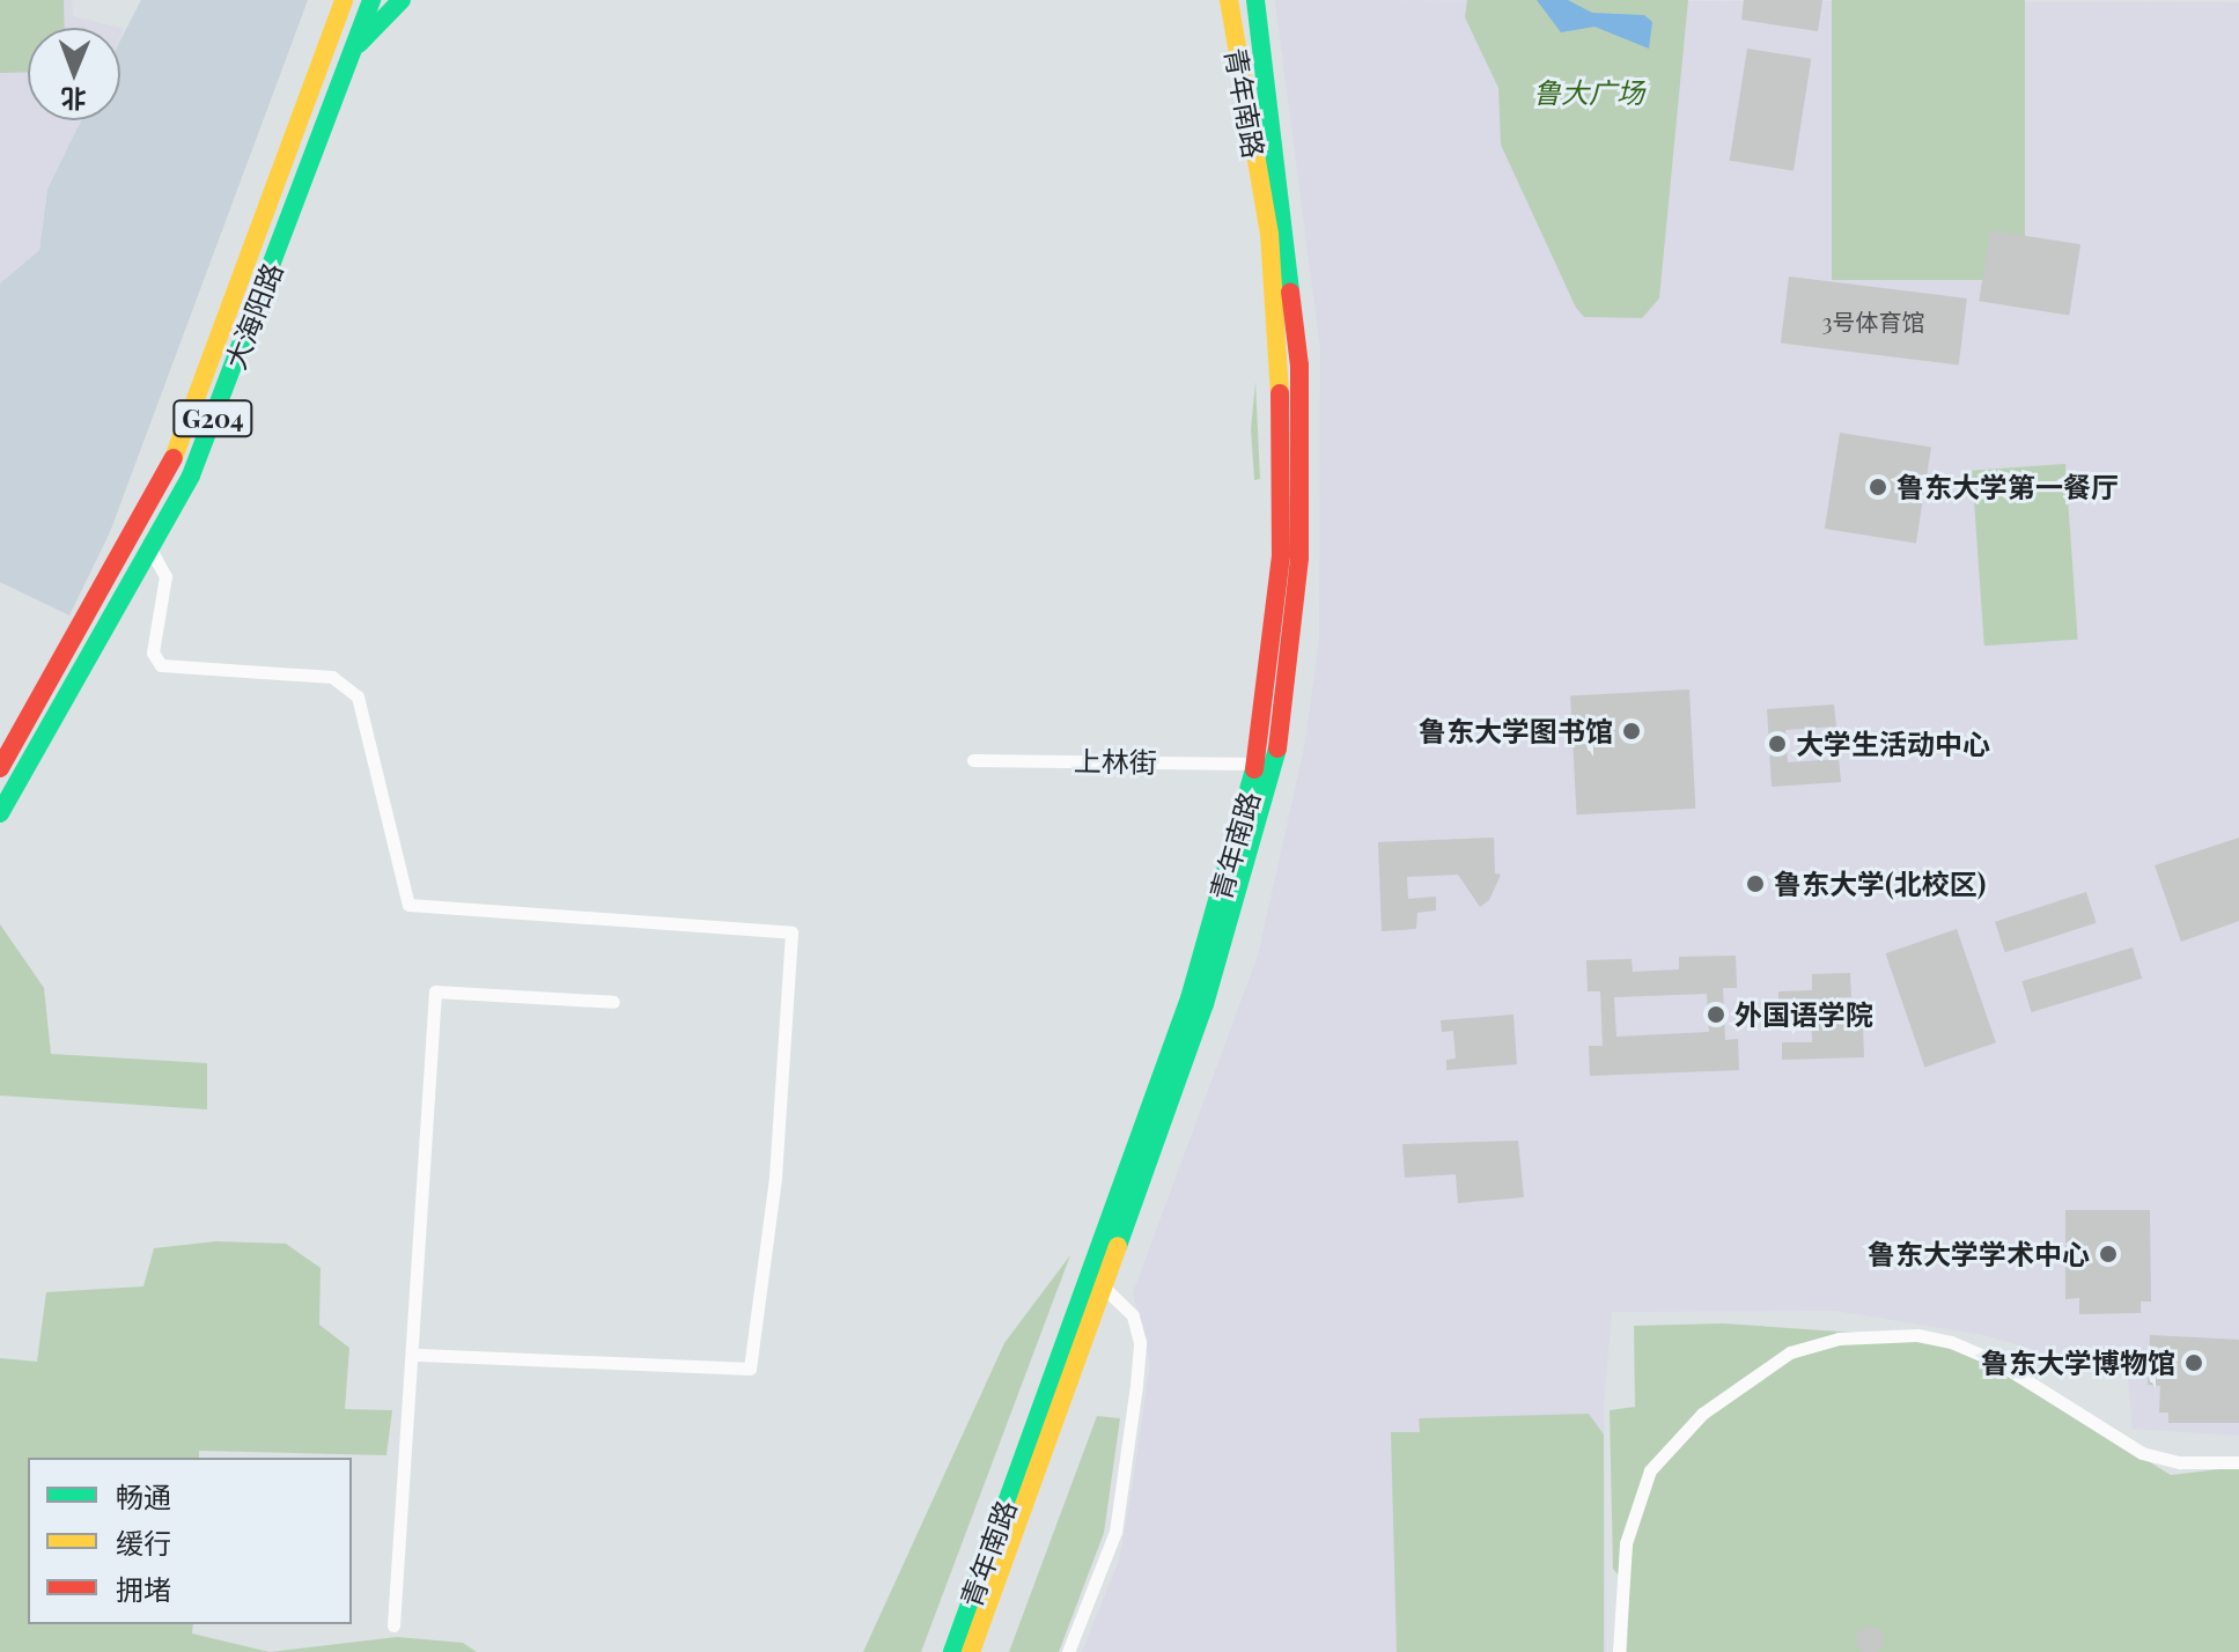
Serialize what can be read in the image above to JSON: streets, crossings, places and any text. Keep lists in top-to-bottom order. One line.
{"streets":{"main road":["青年南路","大海阳路","G204"],"street":["上林街"]},"crossings":[["青年南路","上林街"]],"parks":["鲁大广场"],"places":["鲁东大学第一餐厅","鲁东大学图书馆","大学生活动中心","鲁东大学(北校区)","外国语学院","鲁东大学学术中心","鲁东大学博物馆"],"house_numbers":["3号体育馆"],"legend":["畅通","缓行","拥堵"],"north":"bottom"}
